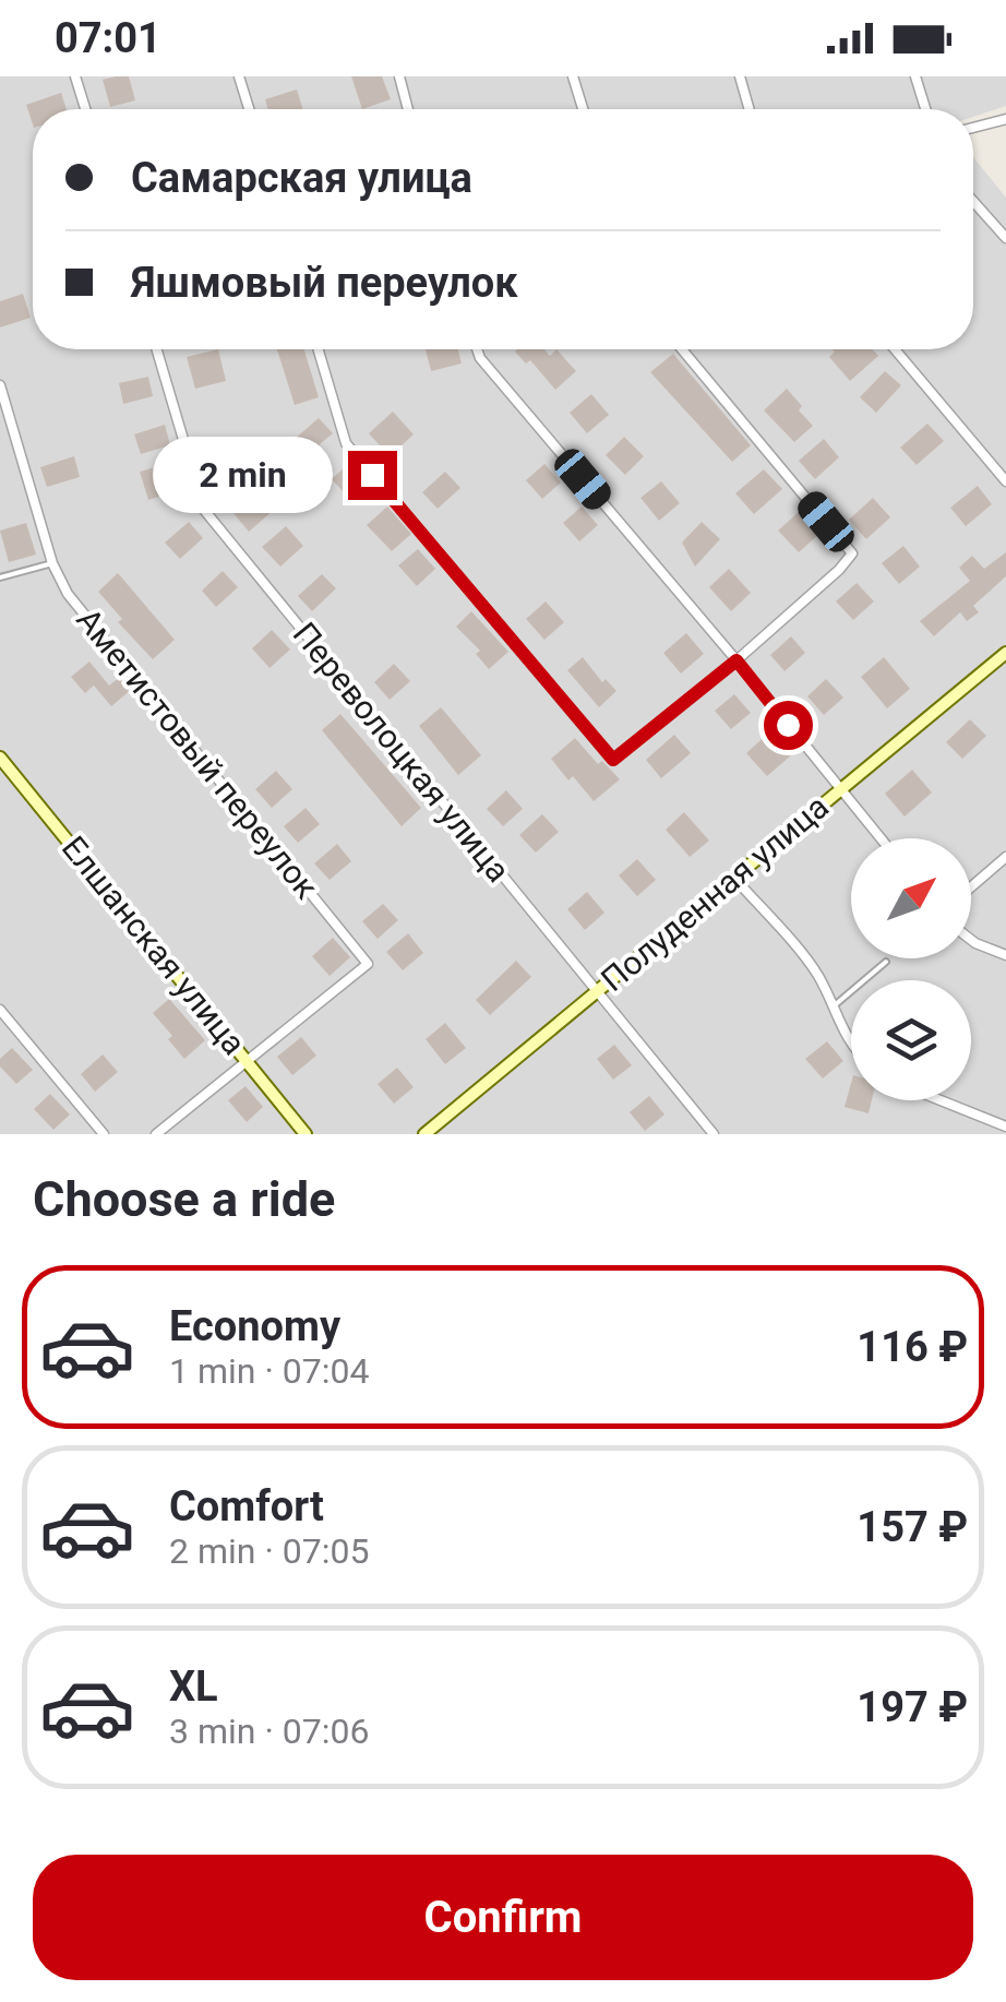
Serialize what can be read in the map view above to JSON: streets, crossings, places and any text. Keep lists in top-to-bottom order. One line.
{"streets":{"street":["Переволоцкая улица","Аметистовый переулок","Полуденная улица","Елшанская улица"]},"crossings":[["Переволоцкая улица","Полуденная улица"],["Аметистовый переулок","Елшанская улица"]],"north":"top right","page":{"status":"07:01","banner":["Самарская улица","Яшмовый переулок"],"bubble":"2 min","heading":"Choose a ride","list":[{"name":"Economy","note":"1 min · 07:04","value":"116 ₽"},{"name":"Comfort","note":"2 min · 07:05","value":"157 ₽"},{"name":"XL","note":"3 min · 07:06","value":"197 ₽"}],"buttons":"Confirm"}}
